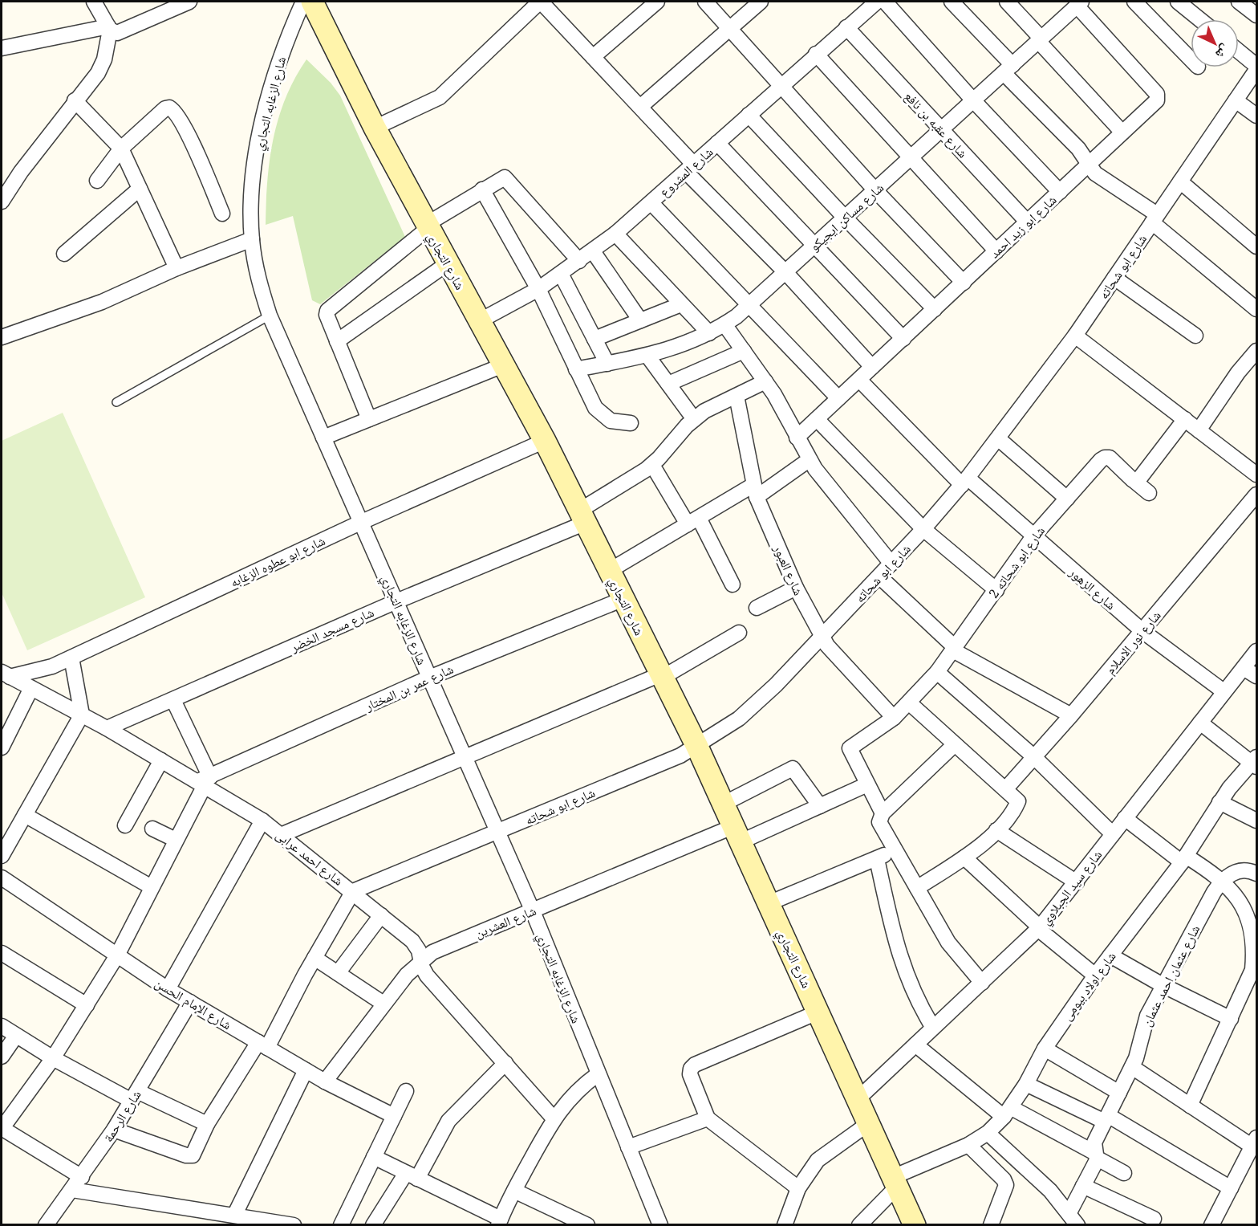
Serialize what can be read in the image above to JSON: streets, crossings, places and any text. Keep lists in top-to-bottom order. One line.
{"streets":{"street":["شارع الزغابه التجاري","شارع عقبه بن نافع","شارع المشروع","شارع مساكن ايجيكو","شارع ابو زيد احمد","شارع التجاري","شارع ابو شحاته","شارع ابو عطوه الزغابه","شارع ابو شحاته 2","شارع العبور","شارع الزهور","شارع مسجد الخضر","شارع نور الاسلام","شارع عمر بن المختار","شارع احمد عرابى","شارع سيد الجبلاوي","شارع العشرين","شارع عثمان احمد عثمان","شارع اولاد بيومى","شارع الإمام الحسن","شارع الرحمة"]},"crossings":[["شارع الزغابه التجاري","شارع ابو شحاته"],["شارع الزغابه التجاري","شارع ابو عطوه الزغابه"],["شارع الزغابه التجاري","شارع مسجد الخضر"],["شارع الزغابه التجاري","شارع عمر بن المختار"],["شارع الزغابه التجاري","شارع العشرين"],["شارع عقبه بن نافع","شارع المشروع"],["شارع عقبه بن نافع","شارع مساكن ايجيكو"],["شارع عقبه بن نافع","شارع ابو زيد احمد"],["شارع المشروع","شارع التجاري"],["شارع مساكن ايجيكو","شارع ابو زيد احمد"],["شارع ابو زيد احمد","شارع الزهور"],["شارع التجاري","شارع ابو شحاته"],["شارع التجاري","شارع ابو عطوه الزغابه"],["شارع التجاري","شارع مسجد الخضر"],["شارع التجاري","شارع عمر بن المختار"],["شارع التجاري","شارع سيد الجبلاوي"],["شارع التجاري","شارع العشرين"],["شارع التجاري","شارع اولاد بيومى"],["شارع ابو شحاته","شارع العبور"],["شارع ابو شحاته","شارع الزهور"],["شارع ابو شحاته","شارع احمد عرابى"],["شارع ابو عطوه الزغابه","شارع احمد عرابى"],["شارع ابو شحاته 2","شارع العبور"],["شارع ابو شحاته 2","شارع الزهور"],["شارع ابو شحاته 2","شارع العشرين"],["شارع العبور","شارع مسجد الخضر"],["شارع الزهور","شارع نور الاسلام"],["شارع الزهور","شارع سيد الجبلاوي"],["شارع مسجد الخضر","شارع احمد عرابى"],["شارع عمر بن المختار","شارع احمد عرابى"],["شارع احمد عرابى","شارع العشرين"],["شارع العشرين","شارع الإمام الحسن"],["شارع الإمام الحسن","شارع الرحمة"]],"north":"bottom right"}
